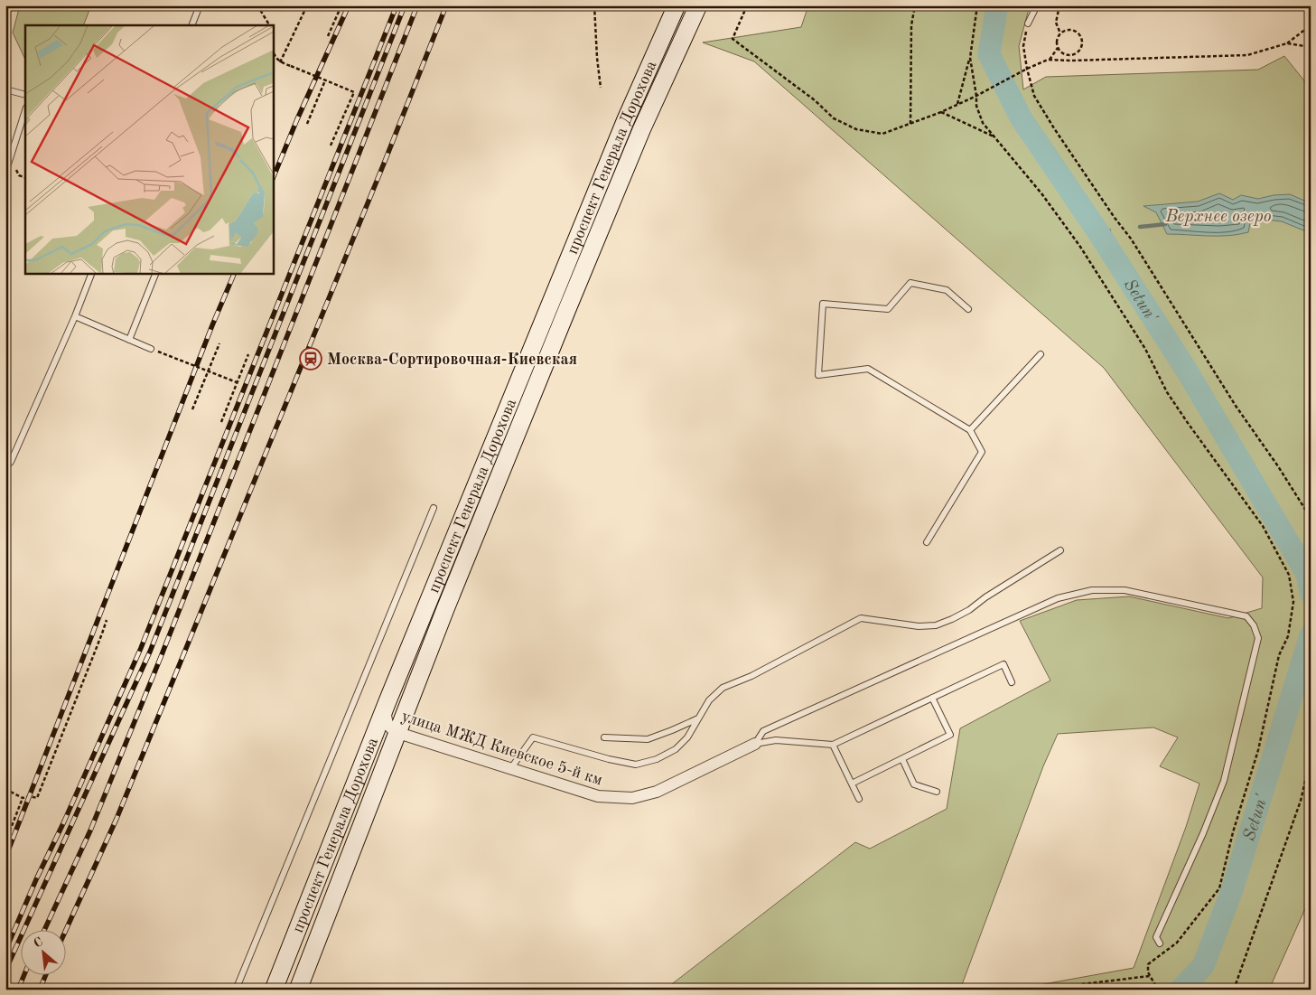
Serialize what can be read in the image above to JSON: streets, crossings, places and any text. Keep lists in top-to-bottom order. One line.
{"streets":{"main road":["проспект Генерала Дорохова"],"street":["улица МЖД Киевское 5-й км"]},"crossings":[["проспект Генерала Дорохова","улица МЖД Киевское 5-й км"]],"water":["Верхнее озеро","Setun'"],"places":{"station":["Москва-Сортировочная-Киевская"]},"north":"top left"}
